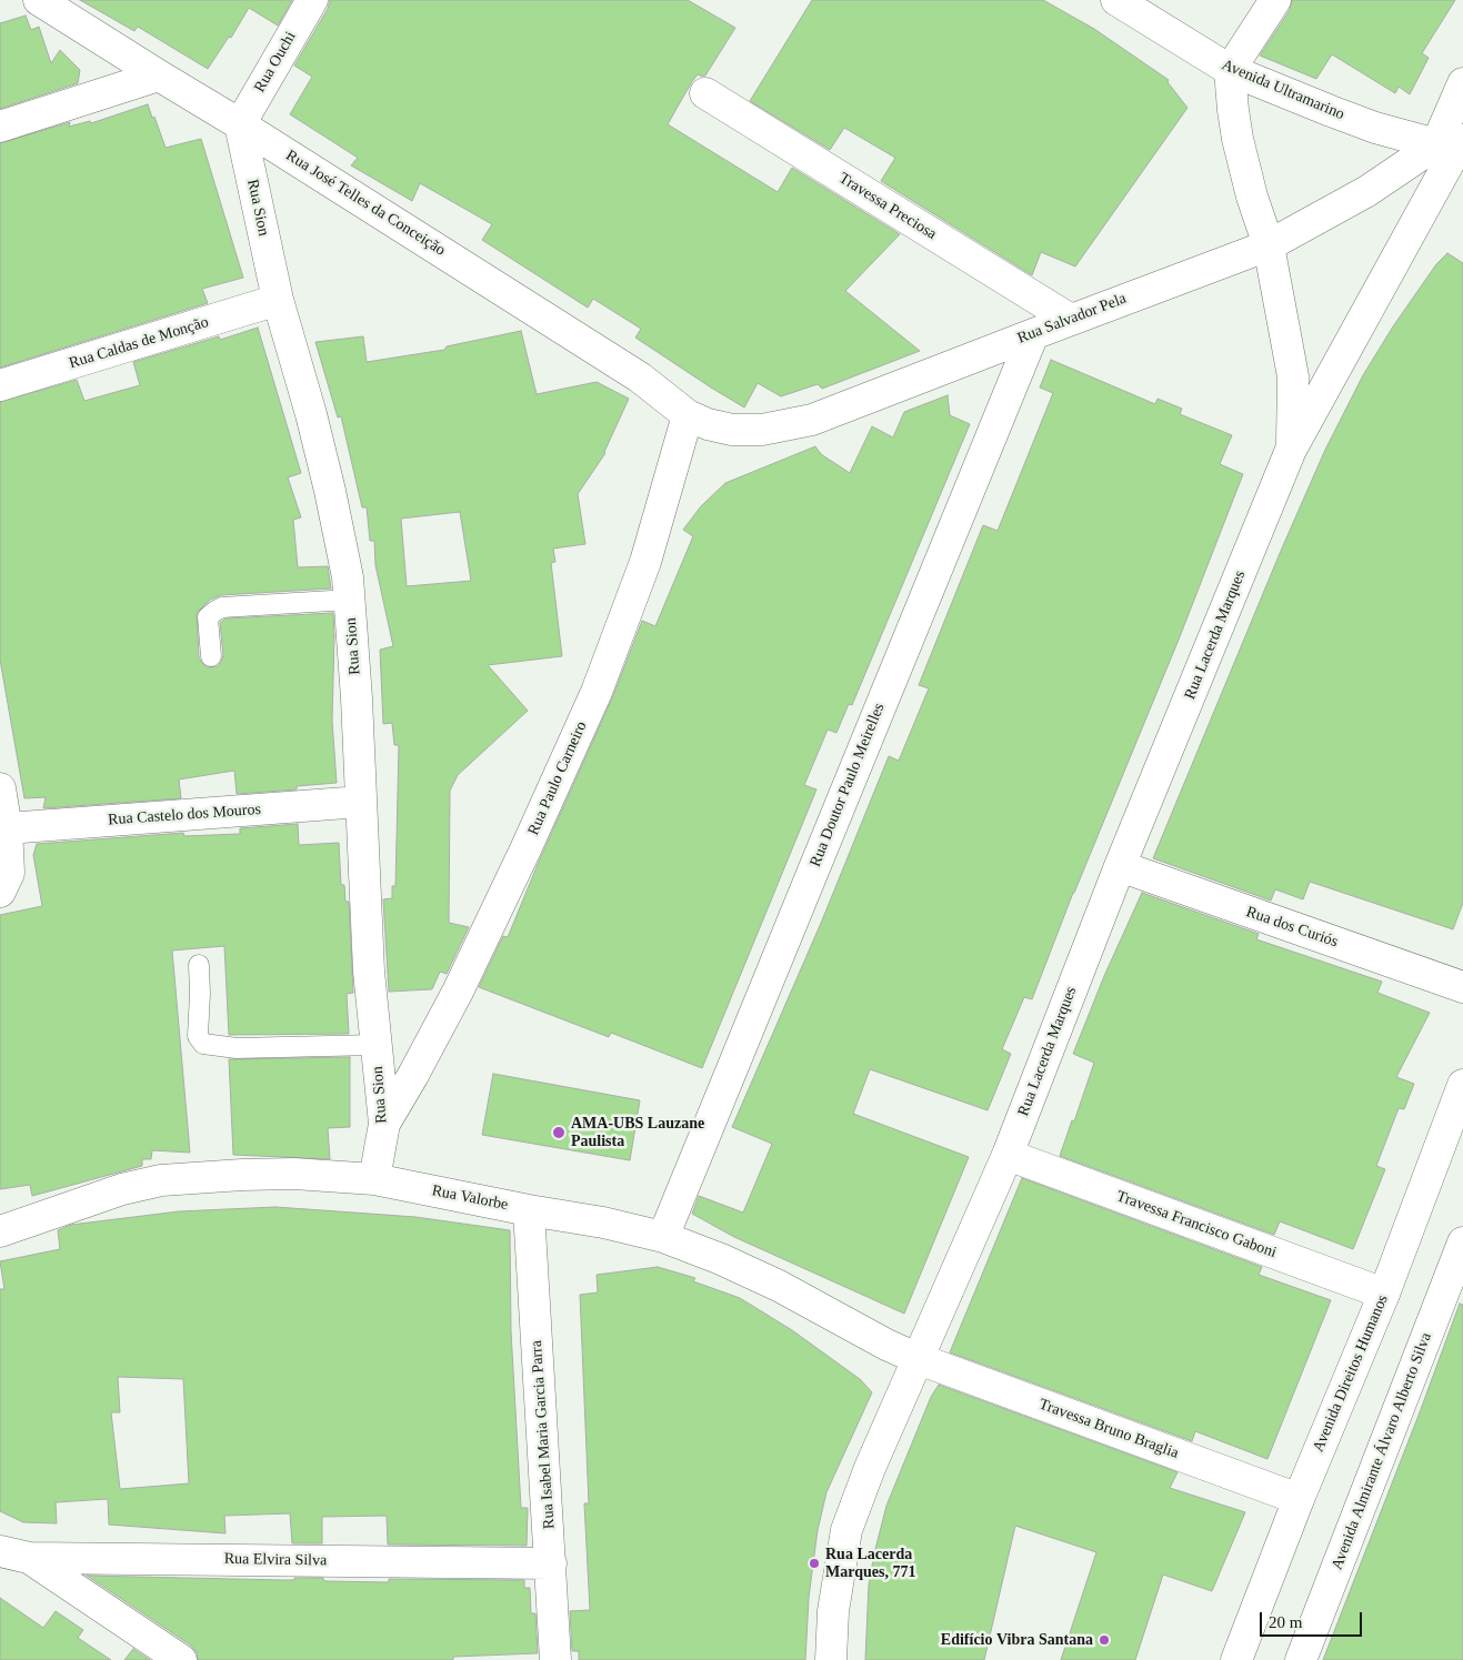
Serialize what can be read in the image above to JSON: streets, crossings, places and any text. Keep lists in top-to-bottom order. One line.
{"streets":{"street":["Rua Ouchi","Avenida Ultramarino","Rua José Telles da Conceição","Travessa Preciosa","Rua Sion","Rua Salvador Pela","Rua Caldas de Monção","Rua Lacerda Marques","Rua Paulo Carneiro","Rua Doutor Paulo Meirelles","Rua Castelo dos Mouros","Rua dos Curiós","Rua Valorbe","Travessa Francisco Gaboni","Avenida Direitos Humanos","Travessa Bruno Braglia","Rua Isabel Maria Garcia Parra","Avenida Almirante Álvaro Alberto Silva","Rua Elvira Silva"]},"crossings":[["Rua Ouchi","Rua José Telles da Conceição"],["Rua Ouchi","Rua Sion"],["Avenida Ultramarino","Rua Salvador Pela"],["Avenida Ultramarino","Rua Lacerda Marques"],["Rua José Telles da Conceição","Rua Sion"],["Rua José Telles da Conceição","Rua Salvador Pela"],["Rua José Telles da Conceição","Rua Paulo Carneiro"],["Travessa Preciosa","Rua Salvador Pela"],["Rua Sion","Rua Caldas de Monção"],["Rua Sion","Rua Paulo Carneiro"],["Rua Sion","Rua Castelo dos Mouros"],["Rua Sion","Rua Valorbe"],["Rua Salvador Pela","Rua Lacerda Marques"],["Rua Salvador Pela","Rua Paulo Carneiro"],["Rua Salvador Pela","Rua Doutor Paulo Meirelles"],["Rua Lacerda Marques","Rua dos Curiós"],["Rua Lacerda Marques","Rua Valorbe"],["Rua Lacerda Marques","Travessa Francisco Gaboni"],["Rua Lacerda Marques","Travessa Bruno Braglia"],["Rua Doutor Paulo Meirelles","Rua Valorbe"],["Rua Valorbe","Travessa Bruno Braglia"],["Rua Valorbe","Rua Isabel Maria Garcia Parra"],["Travessa Francisco Gaboni","Avenida Direitos Humanos"],["Avenida Direitos Humanos","Travessa Bruno Braglia"],["Rua Isabel Maria Garcia Parra","Rua Elvira Silva"]],"places":["AMA-UBS Lauzane Paulista","Rua Lacerda Marques, 771","Edifício Vibra Santana"],"scale_bar":"20 m"}
